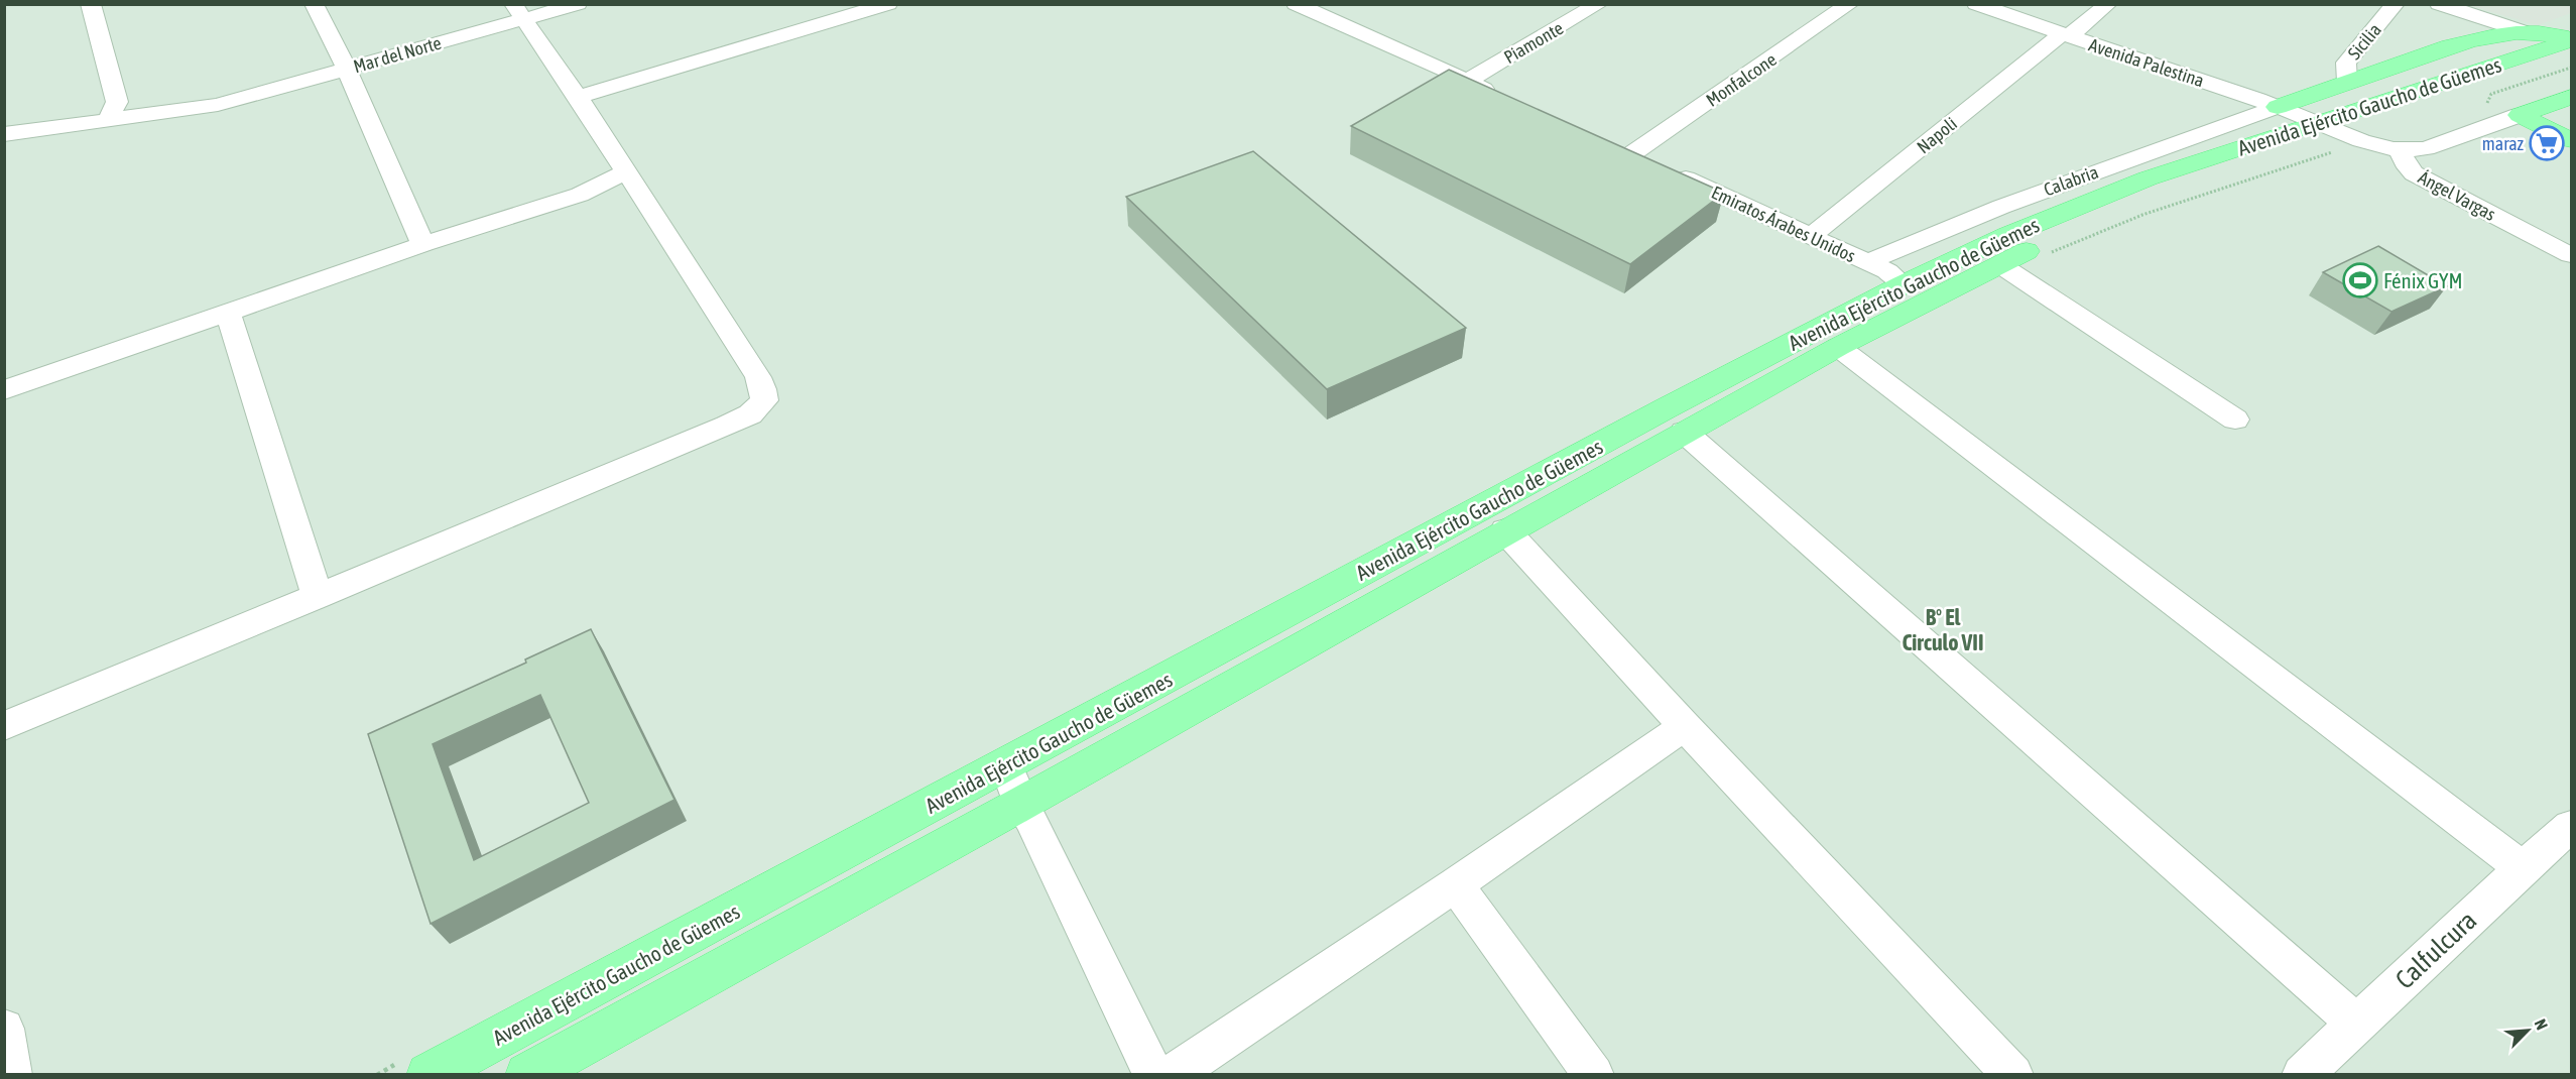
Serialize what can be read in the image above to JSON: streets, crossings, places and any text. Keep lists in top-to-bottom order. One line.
{"streets":{"main road":["Avenida Ejército Gaucho de Güemes"],"street":["Sicilia","Piamonte","Mar del Norte","Avenida Palestina","Monfalcone","Napoli","Calabria","Ángel Vargas","Emiratos Árabes Unidos","Calfulcura"]},"crossings":[["Avenida Palestina","Avenida Ejército Gaucho de Güemes"],["Avenida Palestina","Napoli"],["Avenida Palestina","Calabria"],["Avenida Palestina","Ángel Vargas"],["Monfalcone","Emiratos Árabes Unidos"],["Avenida Ejército Gaucho de Güemes","Ángel Vargas"],["Avenida Ejército Gaucho de Güemes","Emiratos Árabes Unidos"],["Napoli","Emiratos Árabes Unidos"],["Calabria","Emiratos Árabes Unidos"]],"districts":["B° El Circulo VII"],"places":{"supermarket":["maraz"],"sports":["Fénix GYM"]},"north":"top right"}
